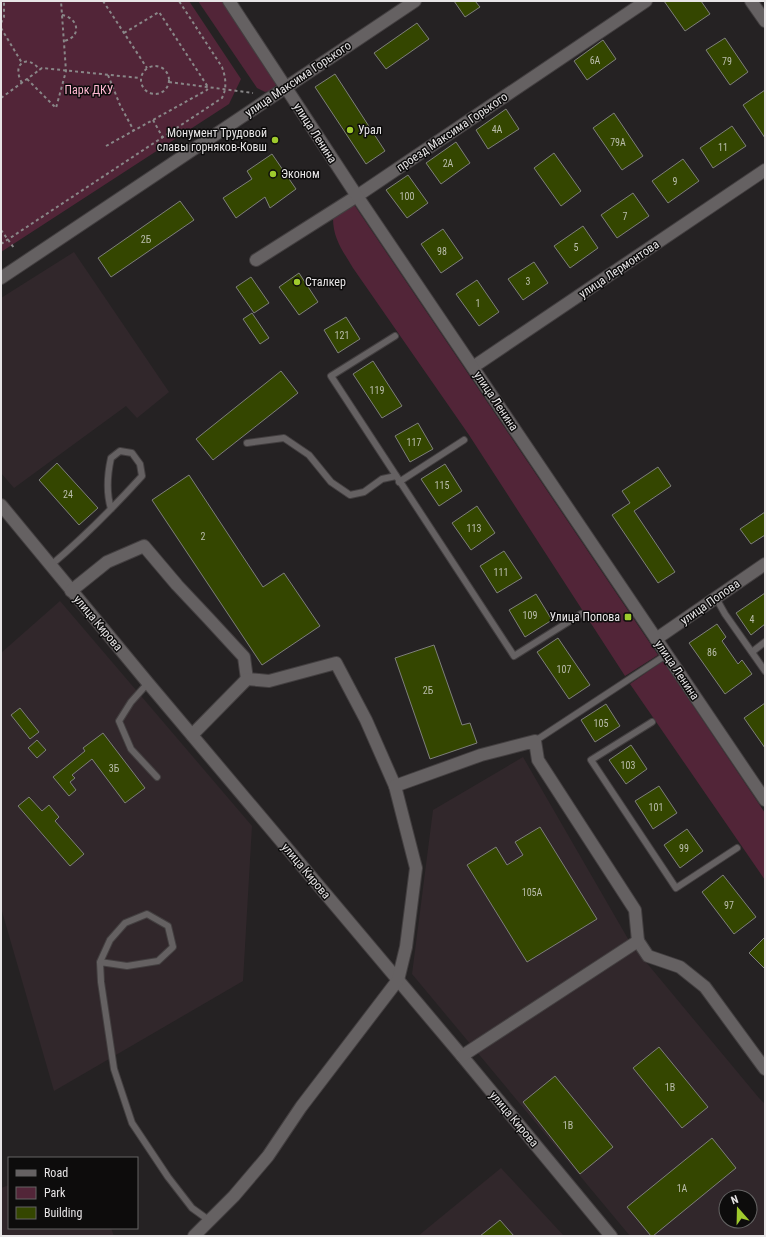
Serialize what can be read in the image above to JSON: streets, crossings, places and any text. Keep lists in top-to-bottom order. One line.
{"streets":{"street":["улица Максима Горького","проезд Максима Горького","улица Ленина","улица Лермонтова","улица Попова","улица Кирова"]},"crossings":[["улица Максима Горького","улица Ленина"],["проезд Максима Горького","улица Ленина"],["улица Ленина","улица Лермонтова"],["улица Ленина","улица Попова"]],"parks":["Парк ДКУ"],"places":{"other":["Урал","Монумент Трудовой славы горняков-Ковш","Эконом","Сталкер"],"transit":["Улица Попова"]},"house_numbers":["6А","79","4А","79А","11","2А","9","100","7","2Б","5","98","3","1","121","119","117","115","24","113","2","111","109","4","86","107","2Б","105","103","3Б","101","99","105А","97","1В","1В","1А"],"legend":["Road","Park","Building"],"north":"top"}
